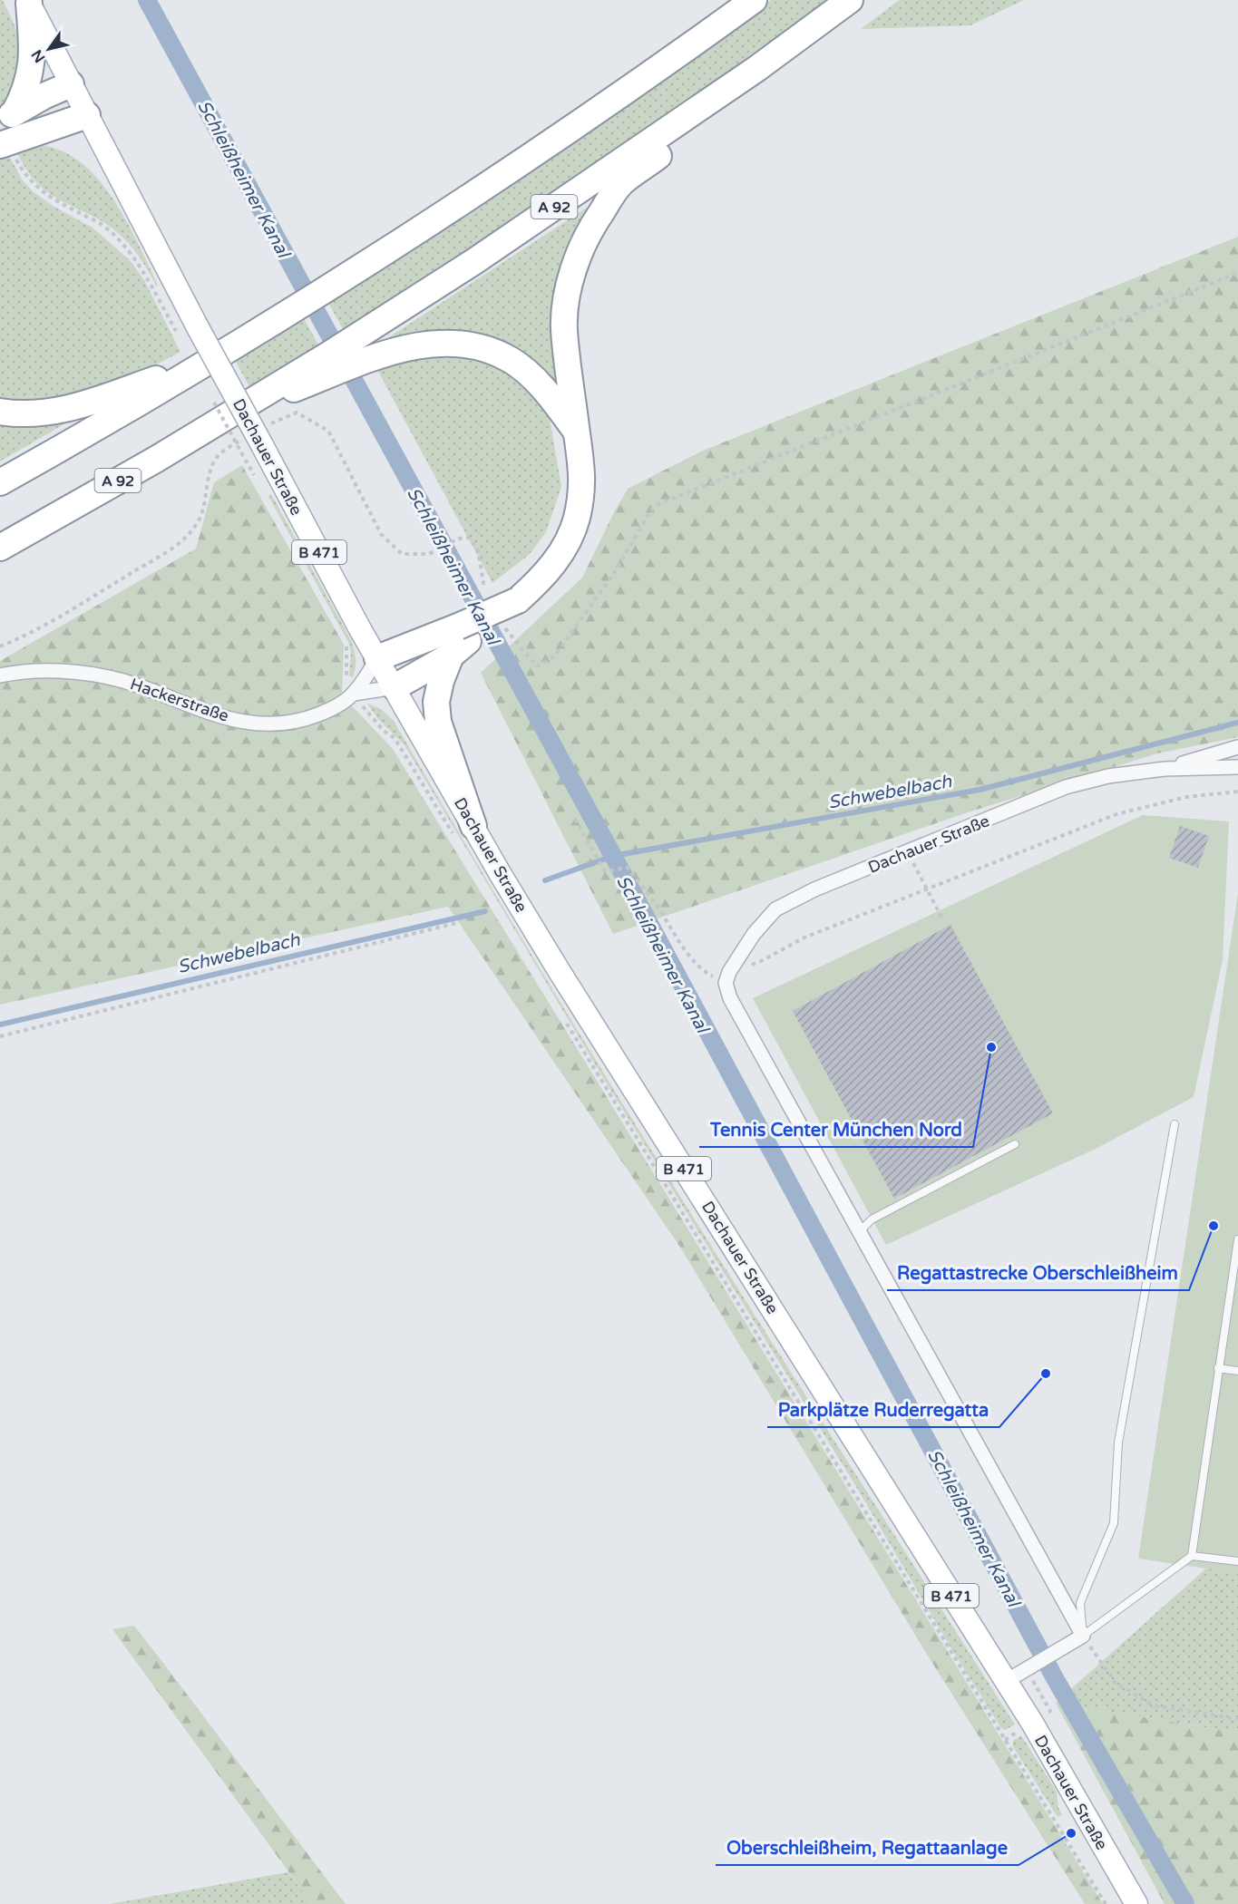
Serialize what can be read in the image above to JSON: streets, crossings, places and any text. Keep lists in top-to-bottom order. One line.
{"streets":{"highway":["A 92"],"main road":["Dachauer Straße","B 471"],"street":["Hackerstraße"]},"crossings":[["Dachauer Straße","Hackerstraße"]],"water":["Schleißheimer Kanal","Schwebelbach"],"places":["Tennis Center München Nord","Regattastrecke Oberschleißheim","Parkplätze Ruderregatta","Oberschleißheim, Regattaanlage"],"north":"bottom left"}
